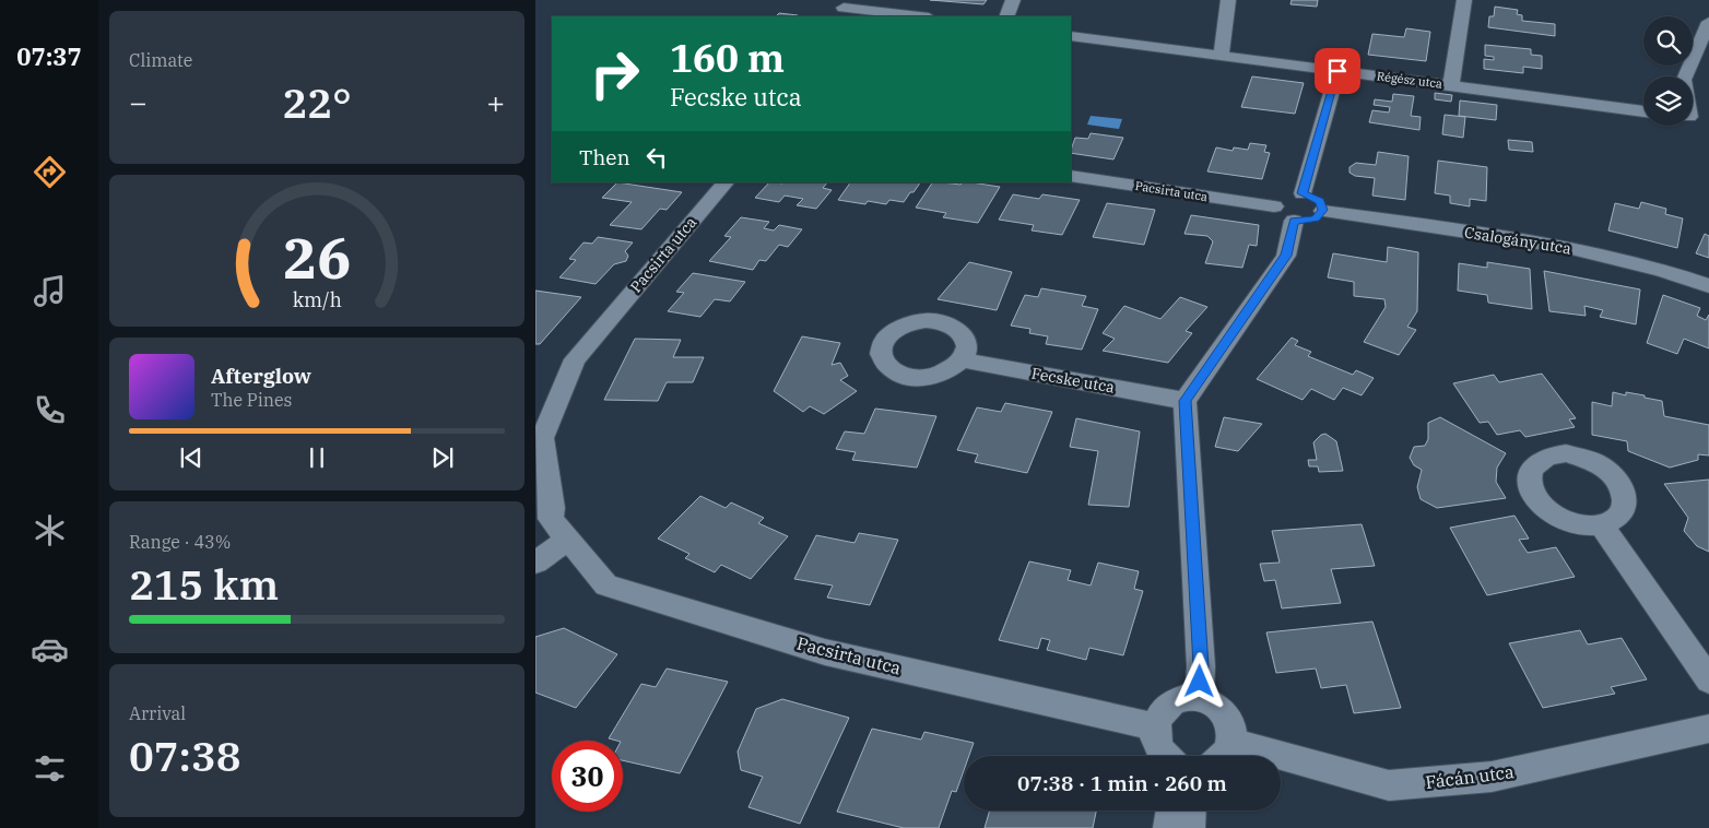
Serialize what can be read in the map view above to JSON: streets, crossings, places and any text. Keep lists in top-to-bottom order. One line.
{"streets":{"street":["Régész utca","Pacsirta utca","Csalogány utca","Fecske utca","Fácán utca"]},"page":{"tabs":"07:37","tile":["Climate",["Range · 43%","215 km"],["Arrival","07:38"]],"turn":["160 m","Fecske utca"],"heat":["−","22°","+"],"then":"Then","song":["Afterglow","The Pines"],"limit":"30","trip":"07:38 · 1 min · 260 m","gauge":["26","km/h"]}}
